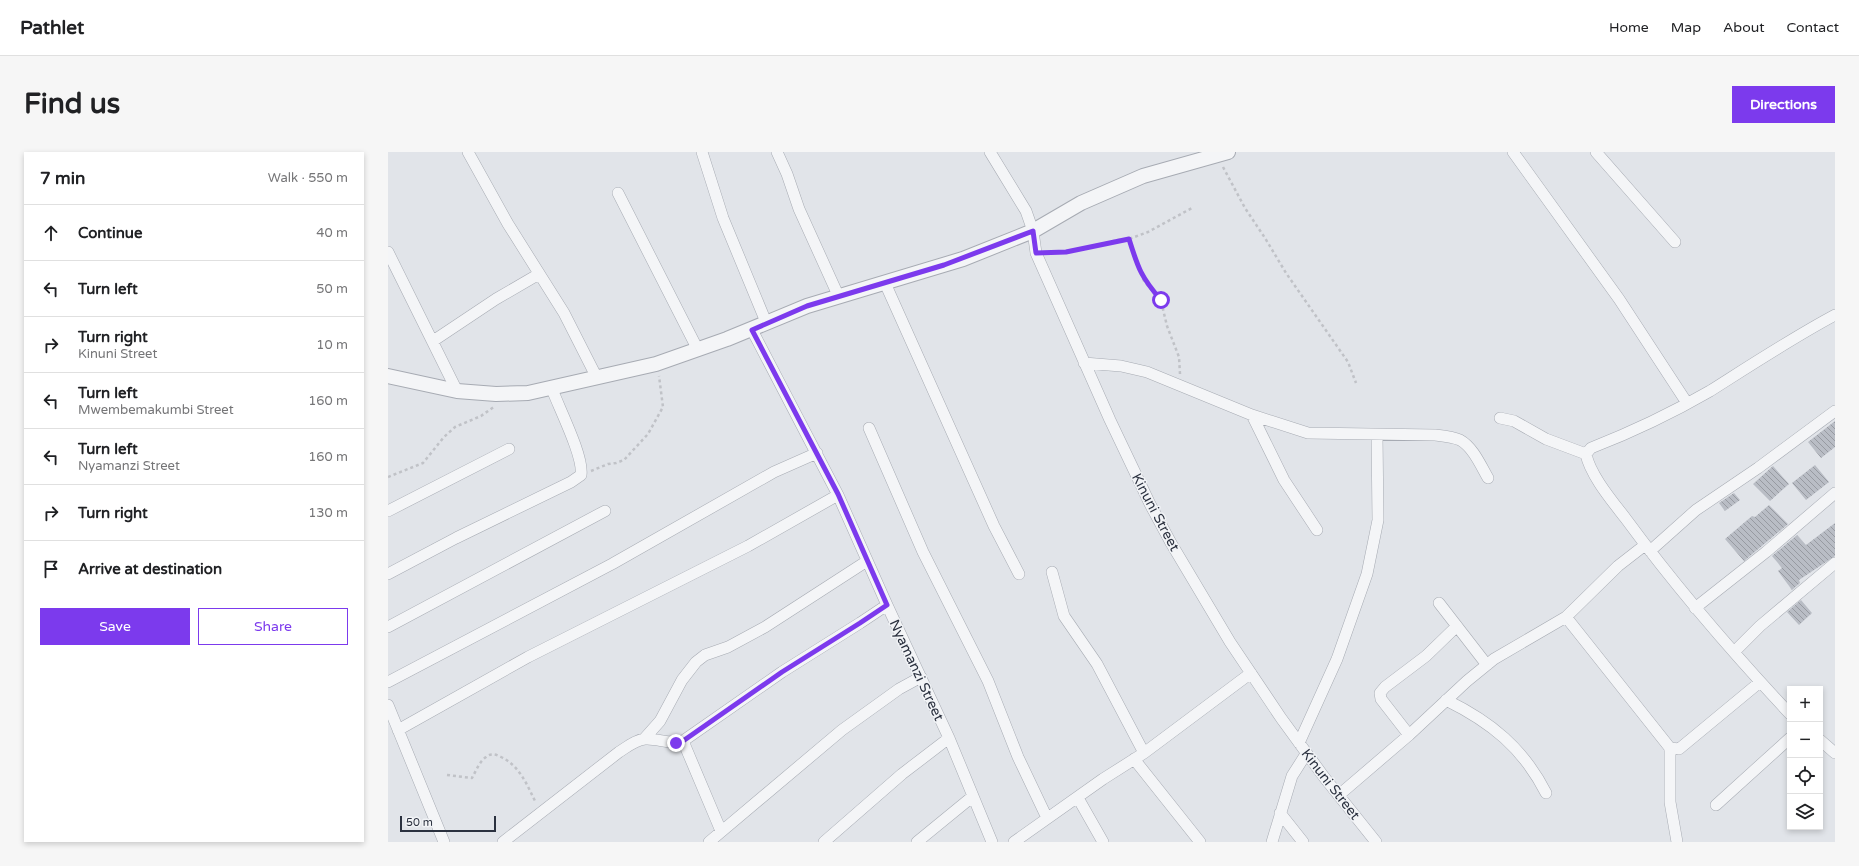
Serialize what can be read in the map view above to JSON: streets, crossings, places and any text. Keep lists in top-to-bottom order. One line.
{"streets":{"street":["Kinuni Street","Nyamanzi Street"]},"scale_bar":"50 m","page":{"header":"Pathlet","nav":["Home","Map","About","Contact"],"buttons":["Directions",["Save","Share"]],"title":"Find us","heading":["7 min","Walk · 550 m"],"list":[["Continue","40 m"],["Turn left","50 m"],["Turn right","Kinuni Street","10 m"],["Turn left","Mwembemakumbi Street","160 m"],["Turn left","Nyamanzi Street","160 m"],["Turn right","130 m"],"Arrive at destination"],"map_buttons":["+","−"],"scale":"50 m"}}
